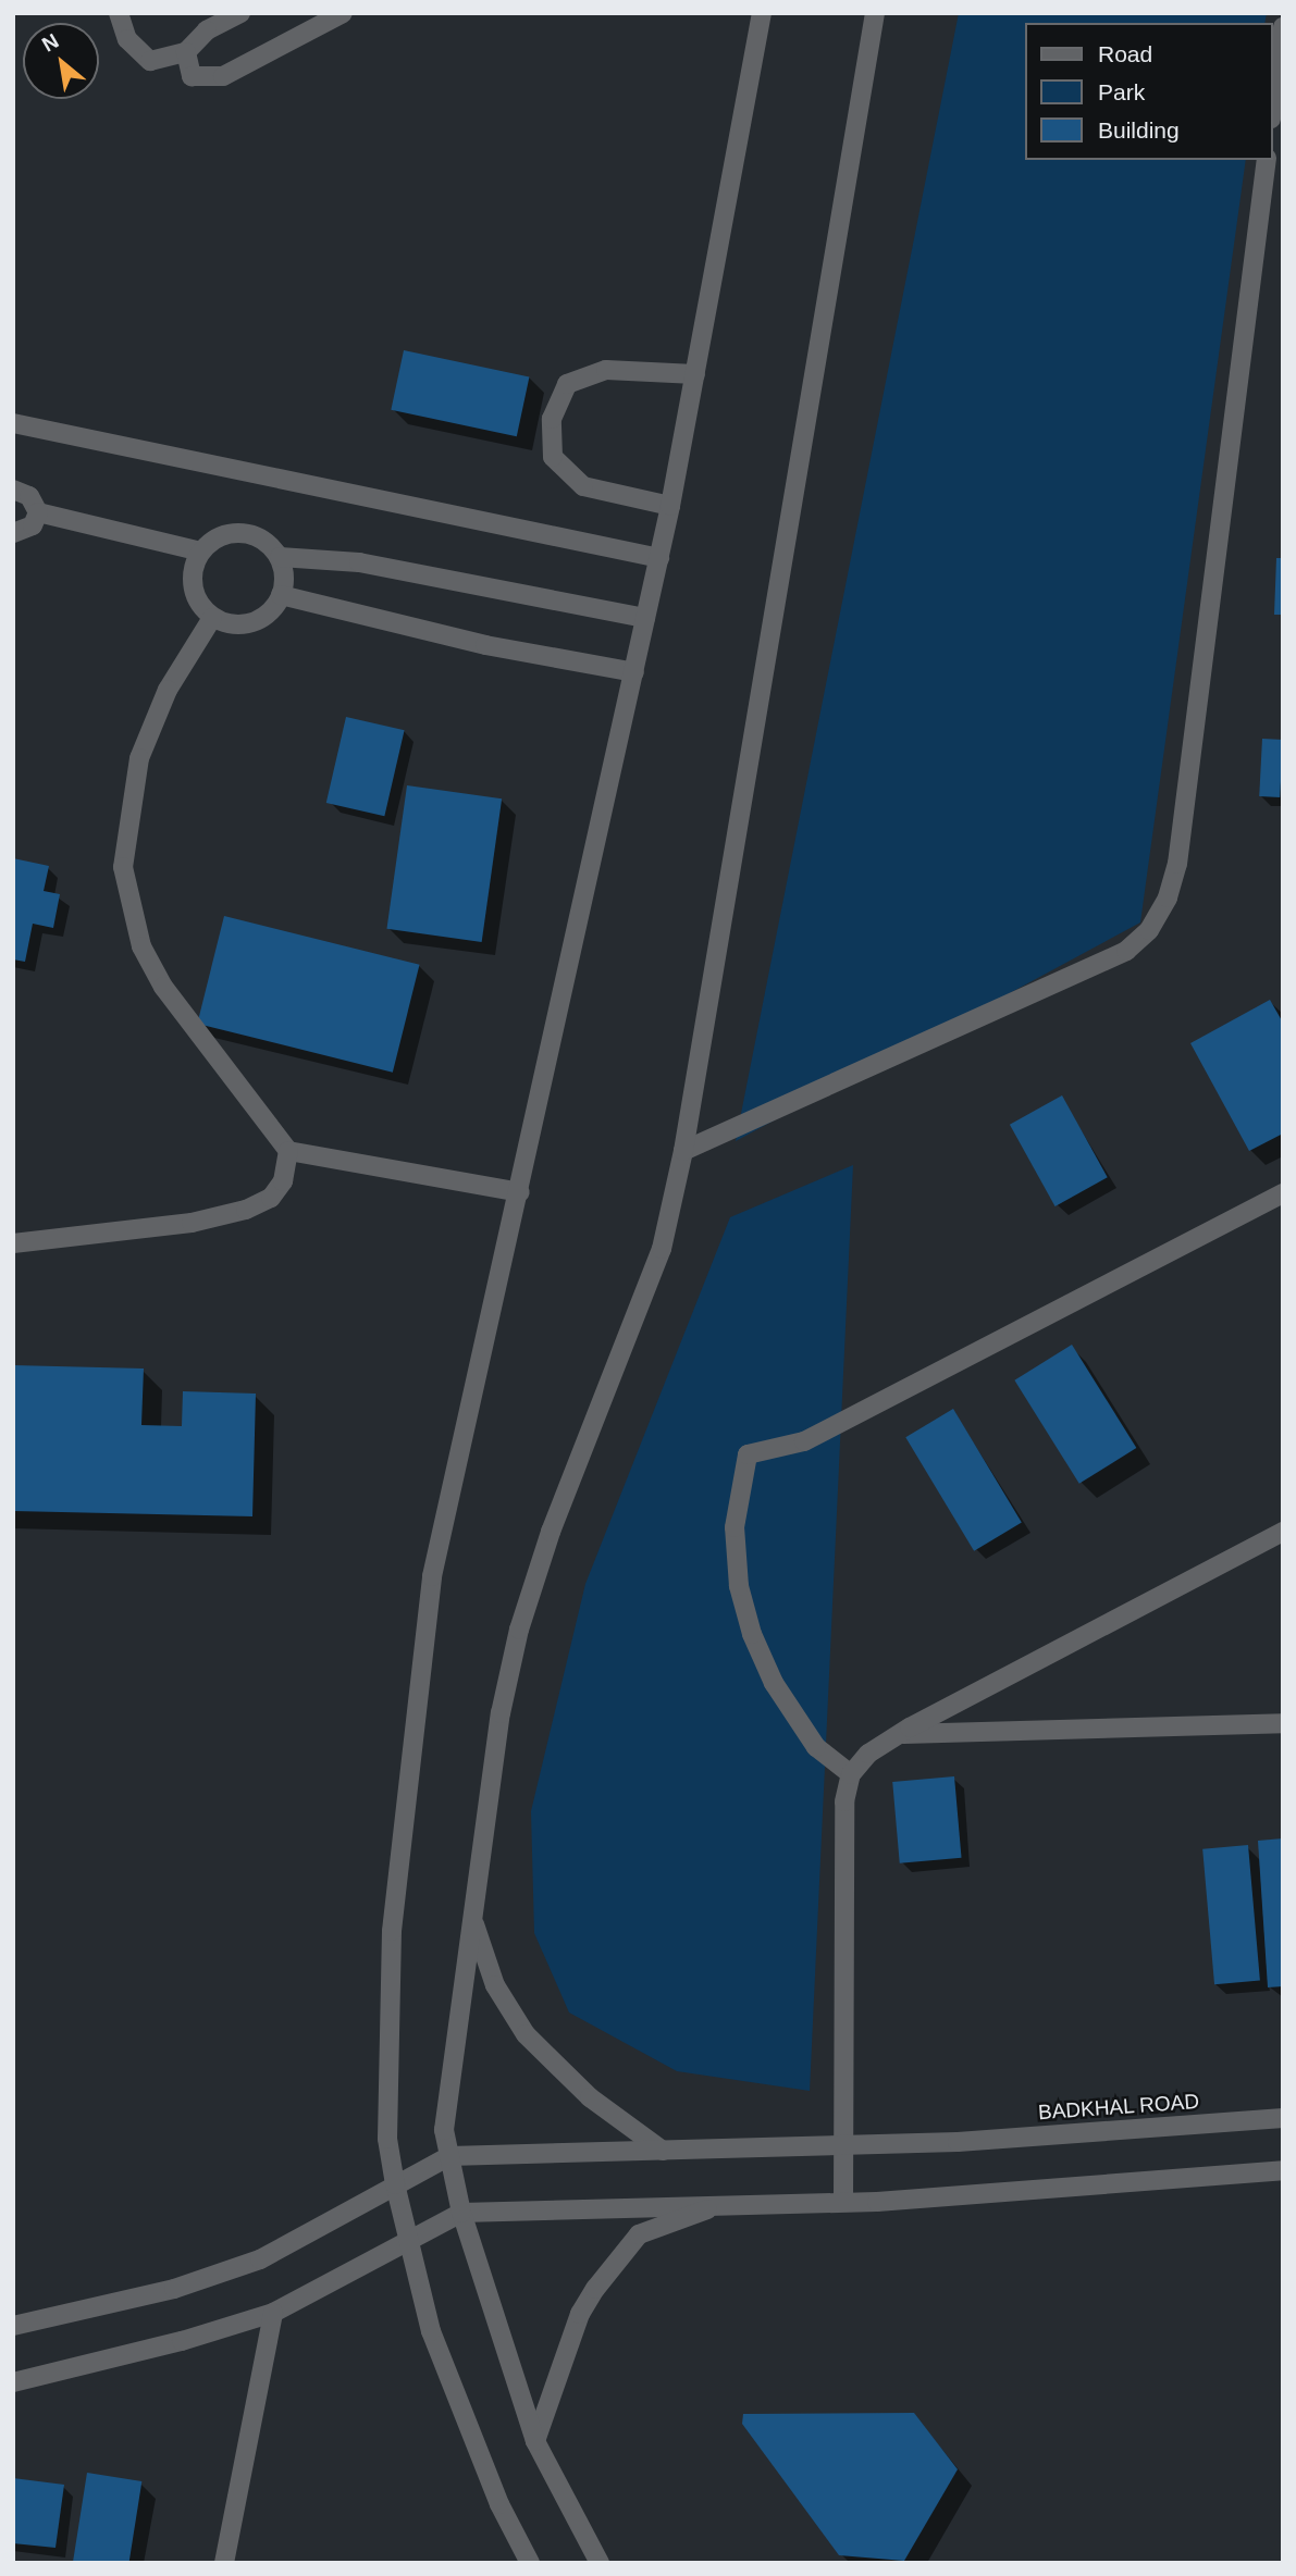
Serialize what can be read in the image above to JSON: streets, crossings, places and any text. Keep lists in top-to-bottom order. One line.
{"streets":{"street":["BADKHAL ROAD"]},"legend":["Road","Park","Building"],"north":"top left"}
